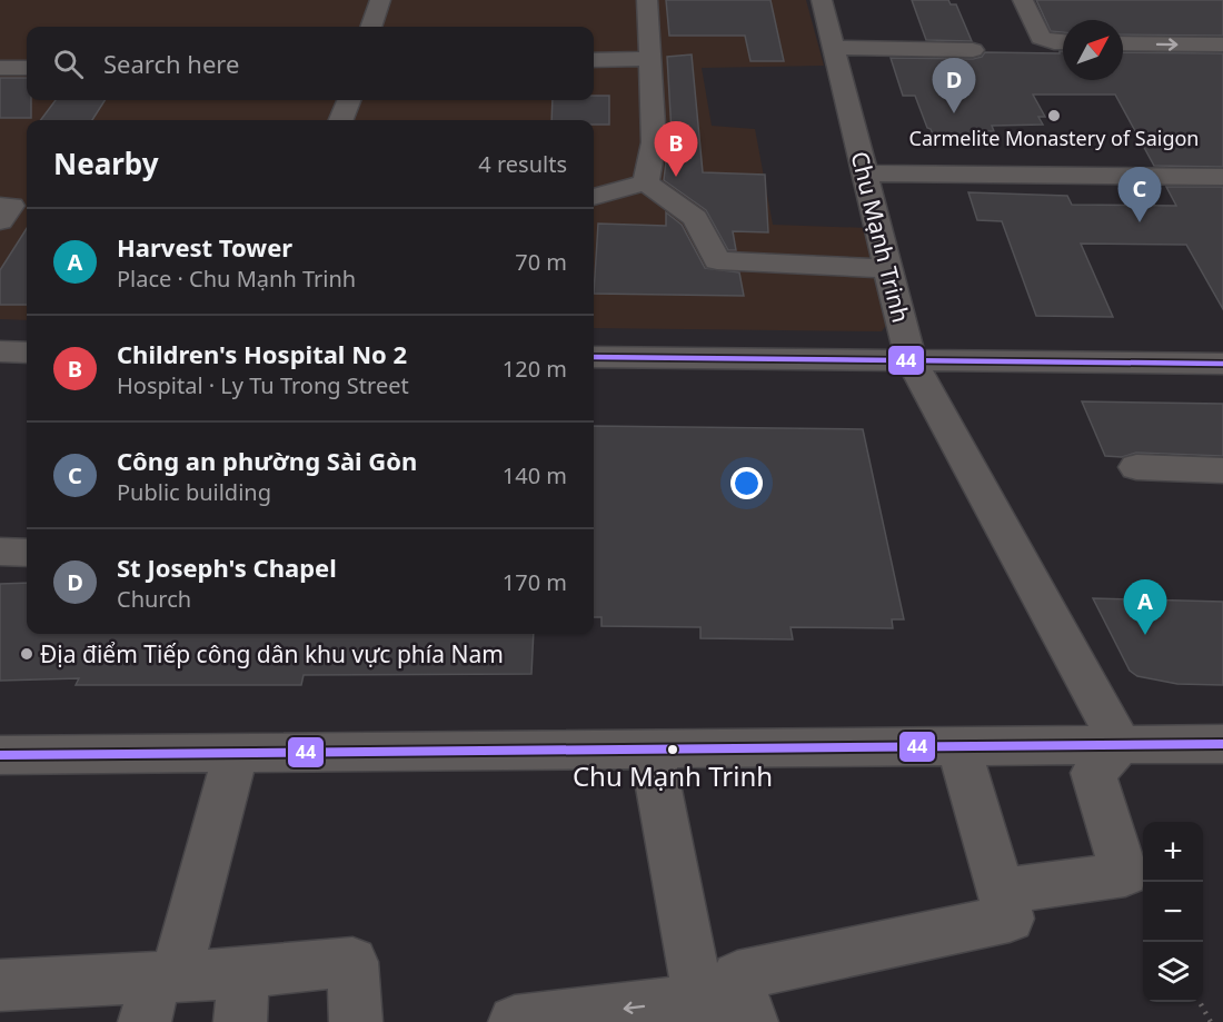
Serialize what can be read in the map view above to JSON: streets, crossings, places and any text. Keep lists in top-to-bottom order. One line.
{"streets":{"street":["Chu Mạnh Trinh"]},"places":["Carmelite Monastery of Saigon","Địa điểm Tiếp công dân khu vực phía Nam","Chu Mạnh Trinh"],"lines":["transit line 44"],"north":"top right","page":{"search":"Search here","pins":["D","B","C","A"],"heading":["Nearby","4 results"],"list":[{"mark":"A","name":"Harvest Tower","note":"Place · Chu Mạnh Trinh","value":"70 m"},{"mark":"B","name":"Children's Hospital No 2","note":"Hospital · Ly Tu Trong Street","value":"120 m"},{"mark":"C","name":"Công an phường Sài Gòn","note":"Public building","value":"140 m"},{"mark":"D","name":"St Joseph's Chapel","note":"Church","value":"170 m"}],"map_buttons":["+","−"]}}
